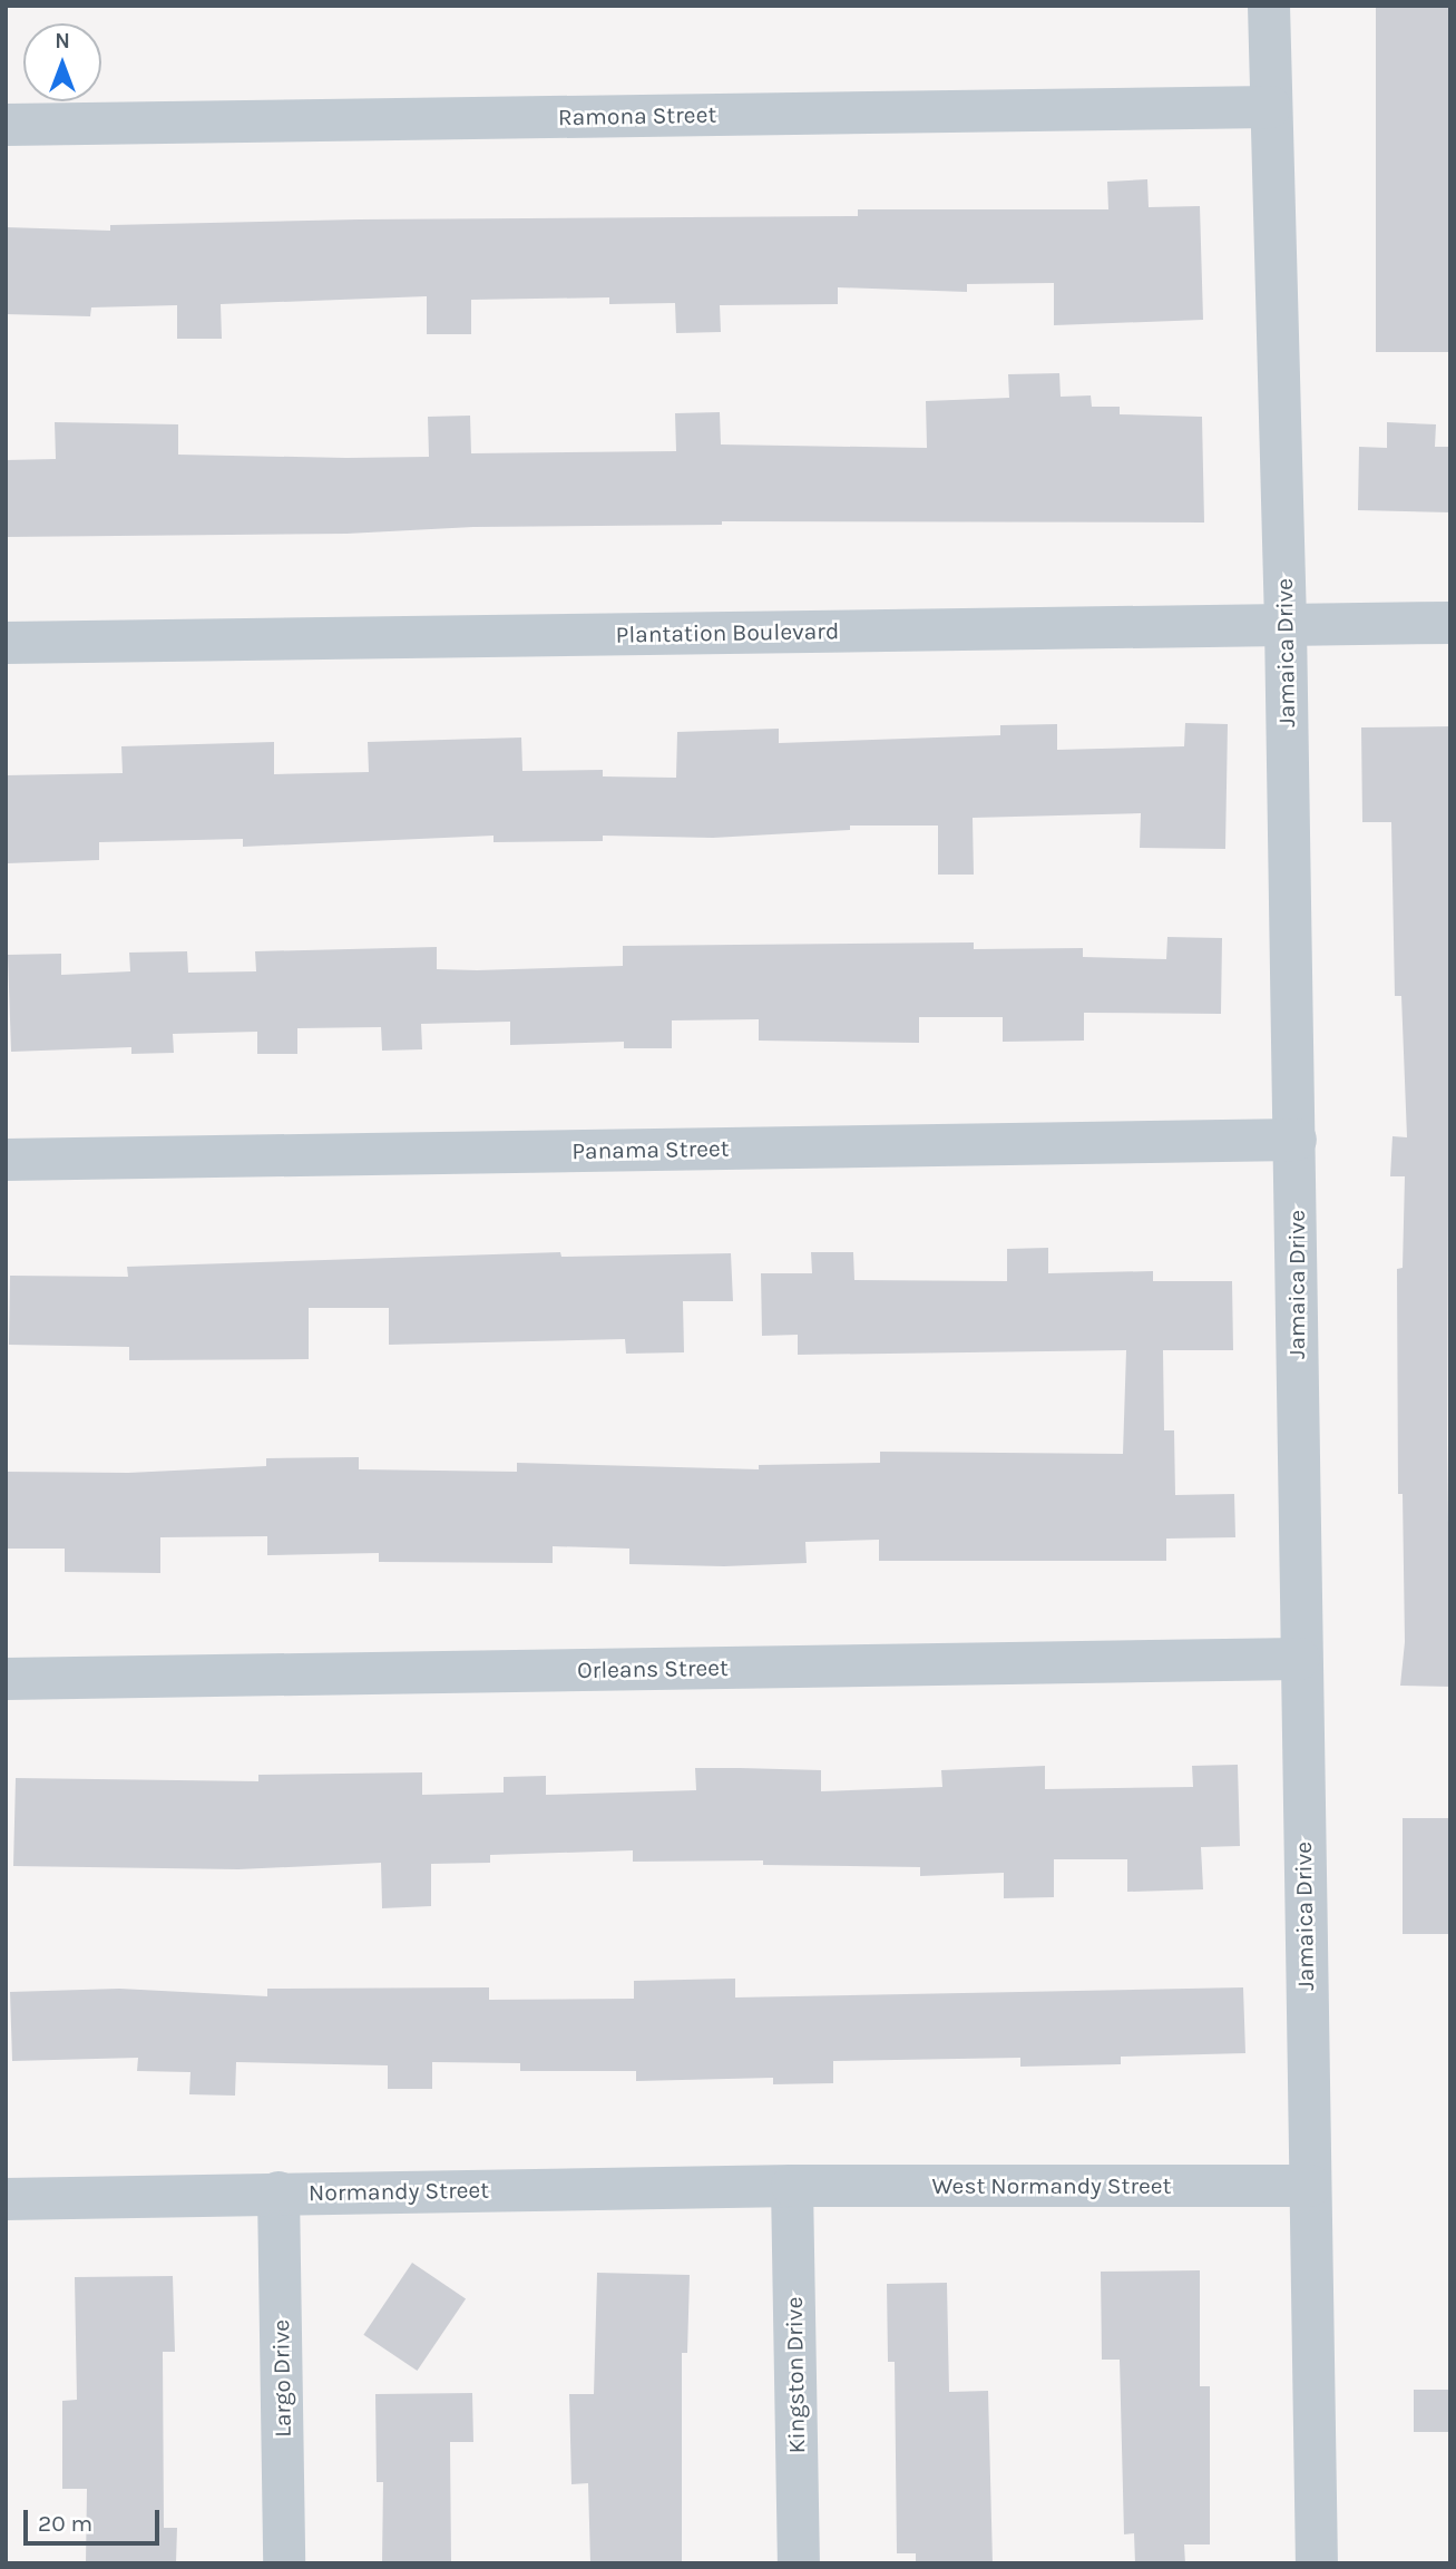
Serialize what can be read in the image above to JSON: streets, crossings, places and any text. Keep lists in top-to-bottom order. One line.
{"streets":{"street":["Ramona Street","Plantation Boulevard","Jamaica Drive","Panama Street","Orleans Street","West Normandy Street","Normandy Street","Kingston Drive","Largo Drive"]},"crossings":[["Ramona Street","Jamaica Drive"],["Plantation Boulevard","Jamaica Drive"],["Jamaica Drive","Panama Street"],["Jamaica Drive","Orleans Street"],["Jamaica Drive","West Normandy Street"],["West Normandy Street","Normandy Street"],["West Normandy Street","Kingston Drive"],["Normandy Street","Kingston Drive"],["Normandy Street","Largo Drive"]],"scale_bar":"20 m","north":"top"}
